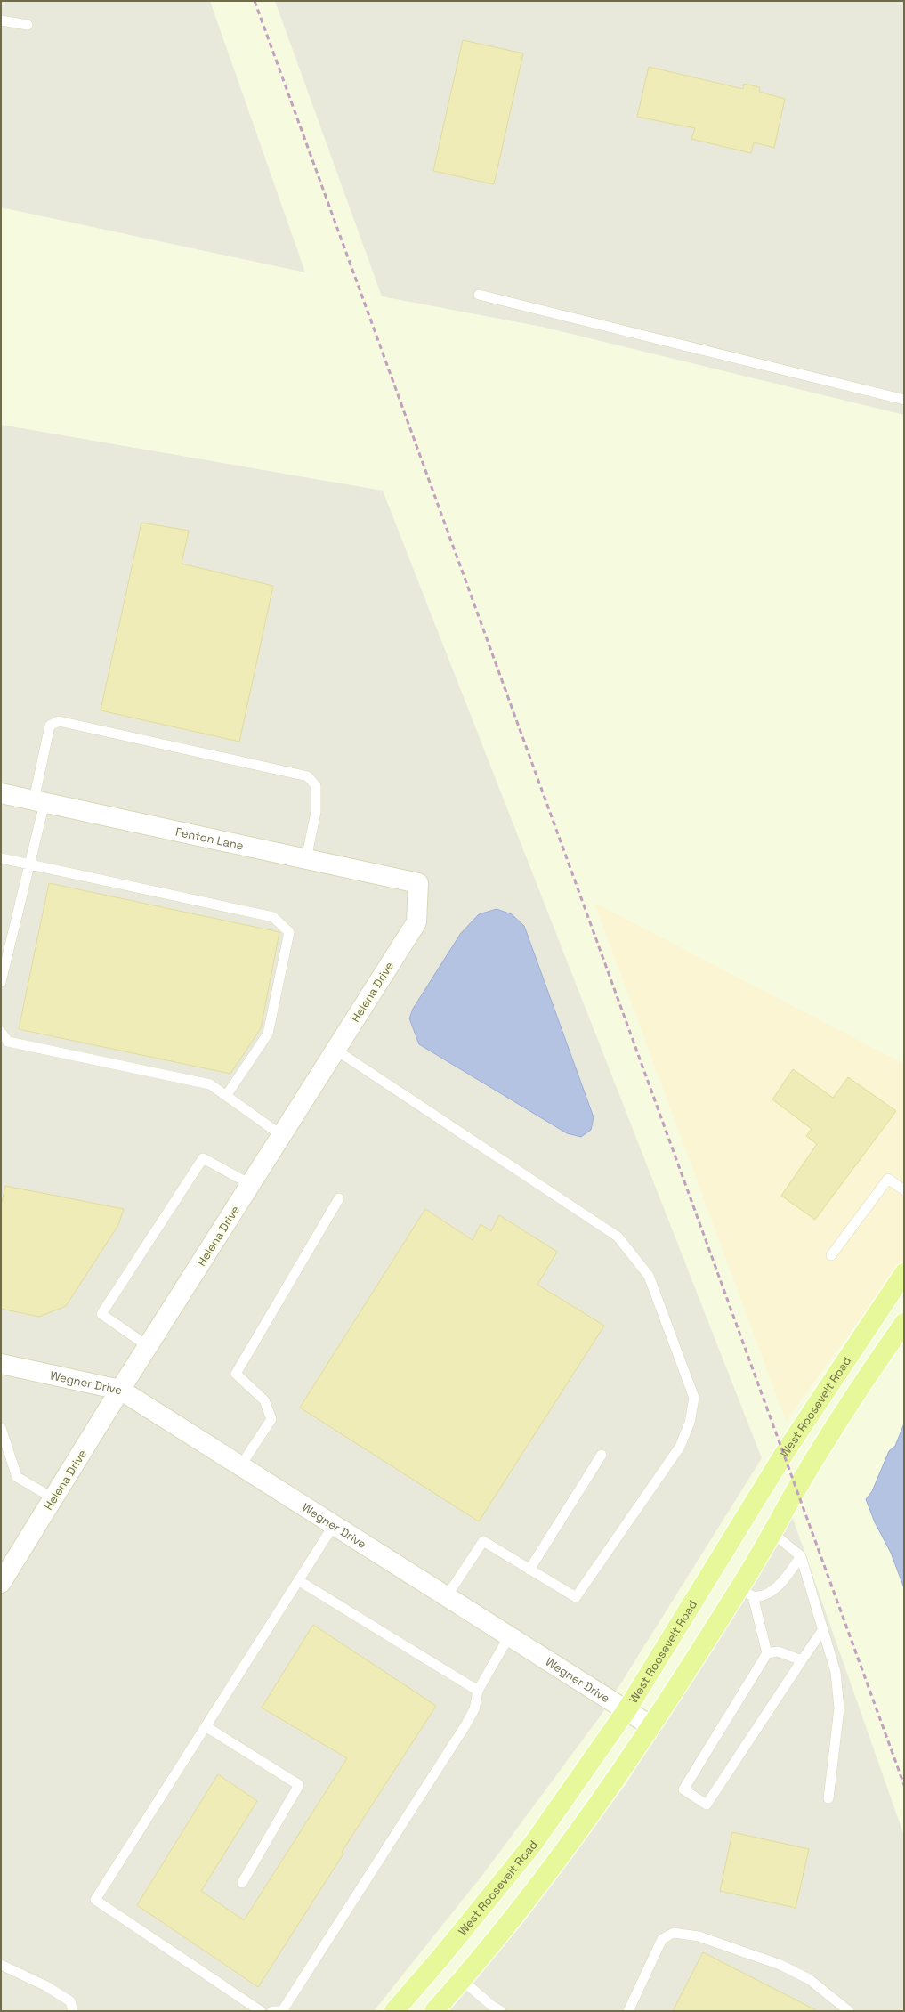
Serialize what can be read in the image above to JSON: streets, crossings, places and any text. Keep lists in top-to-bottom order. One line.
{"streets":{"main road":["West Roosevelt Road"],"street":["Fenton Lane","Helena Drive","Wegner Drive"]},"crossings":[["Fenton Lane","Helena Drive"],["Helena Drive","Wegner Drive"],["Wegner Drive","West Roosevelt Road"]]}
